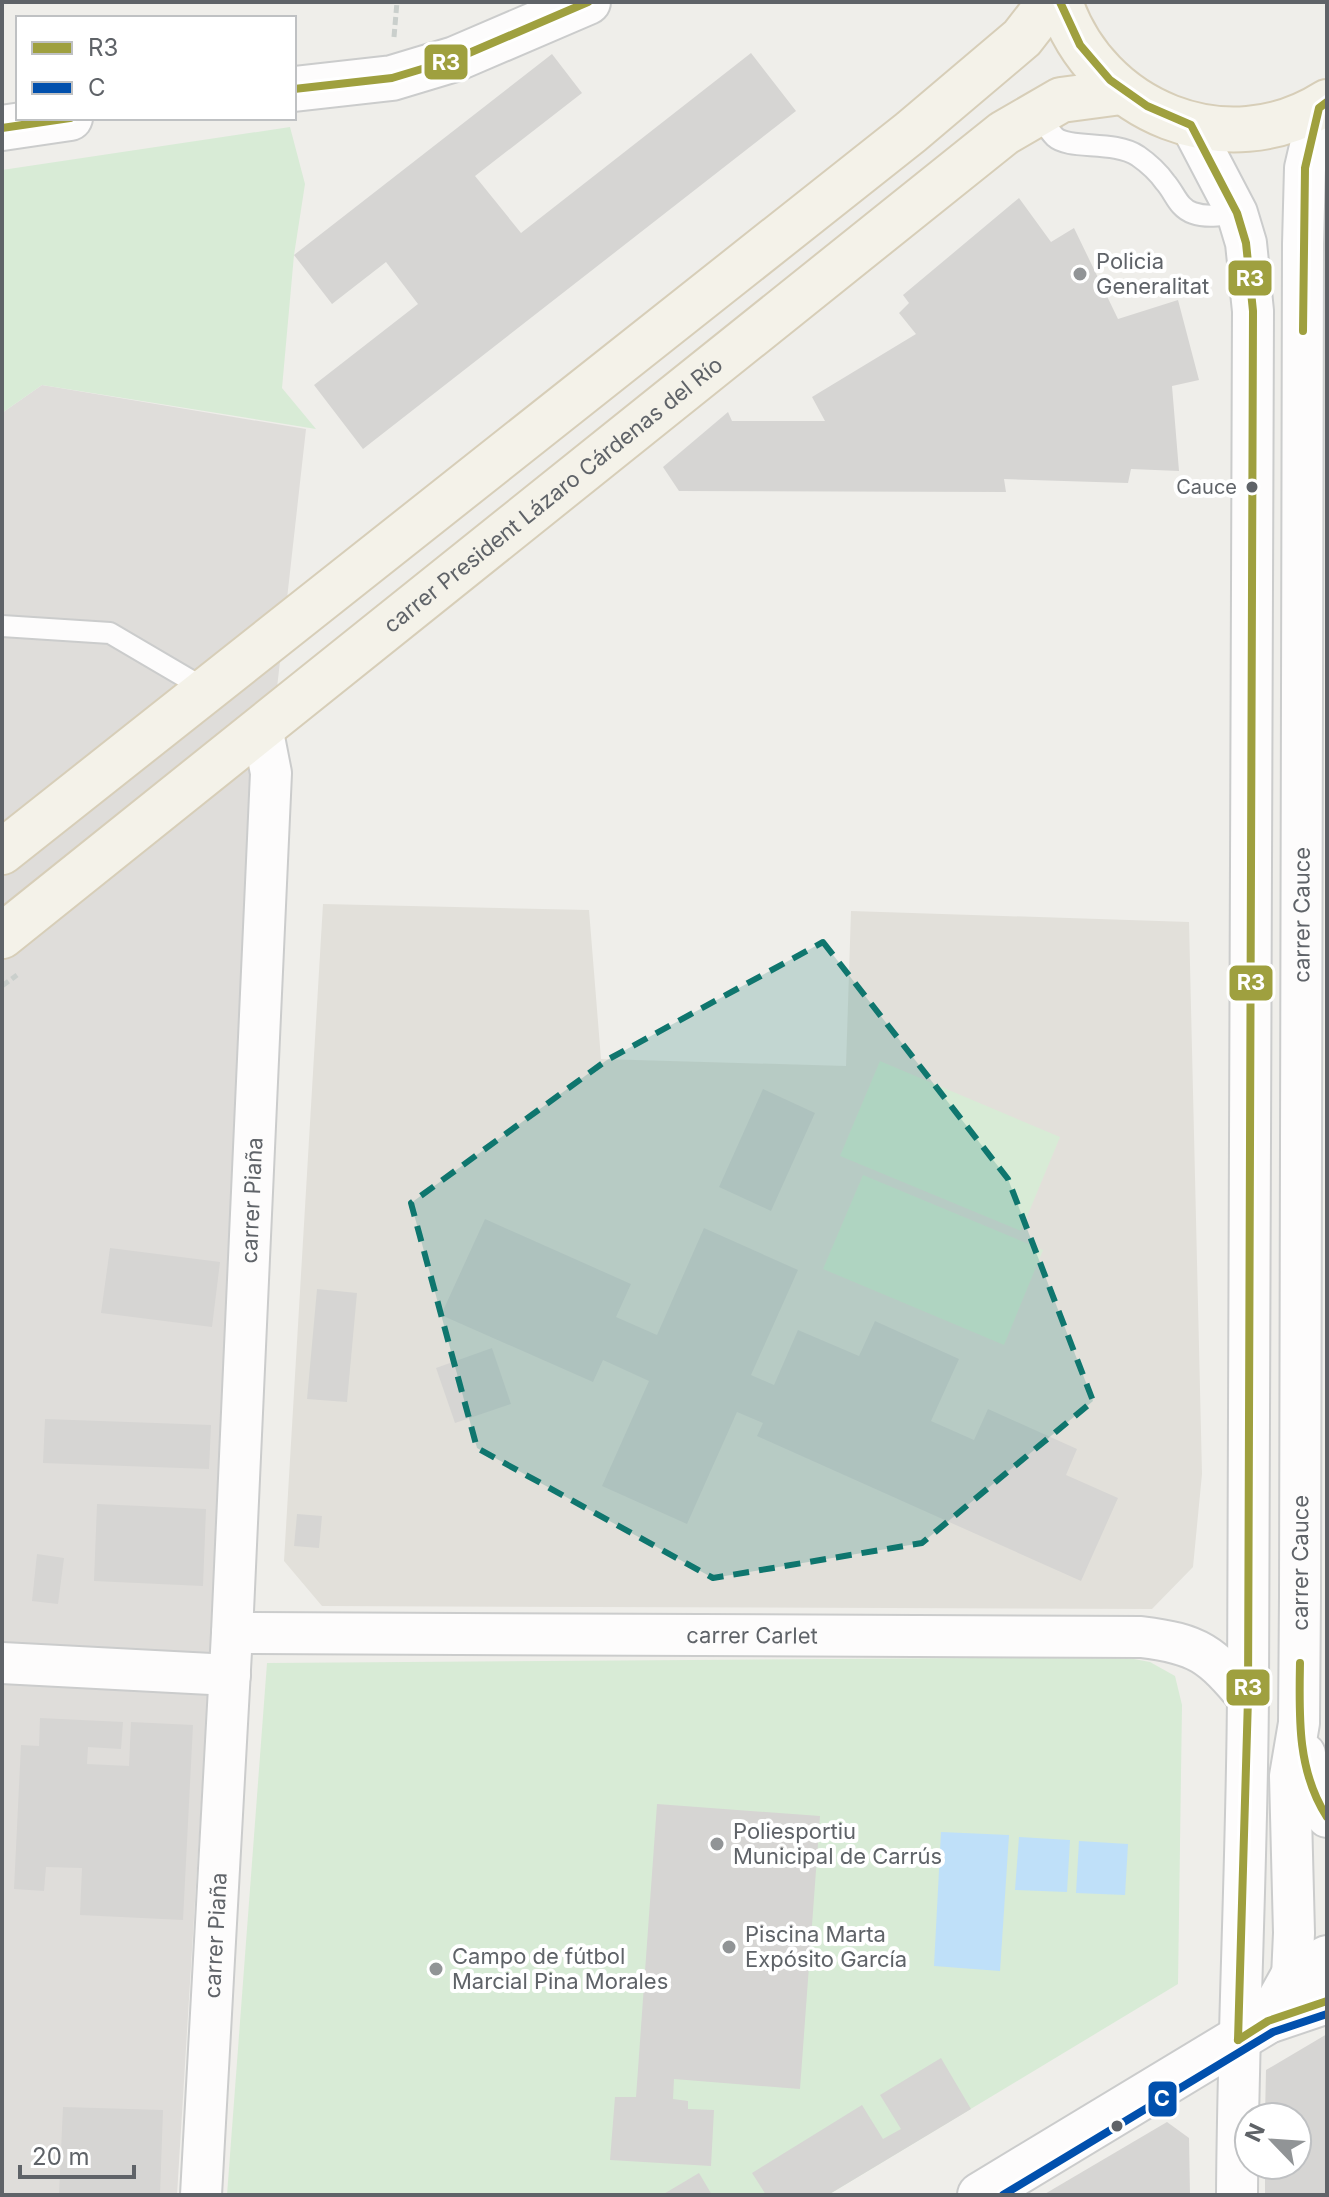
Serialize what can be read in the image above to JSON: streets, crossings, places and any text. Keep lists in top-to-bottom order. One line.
{"streets":{"main road":["carrer President Lázaro Cárdenas del Río"],"street":["carrer Cauce","carrer Piaña","carrer Carlet"]},"crossings":[["carrer President Lázaro Cárdenas del Río","carrer Piaña"],["carrer Piaña","carrer Carlet"]],"places":["Policia Generalitat","Cauce","Poliesportiu Municipal de Carrús","Piscina Marta Expósito García","Campo de fútbol Marcial Pina Morales"],"lines":["transit line R3","transit line C"],"legend":["R3","C"],"scale_bar":"20 m","north":"top left"}
